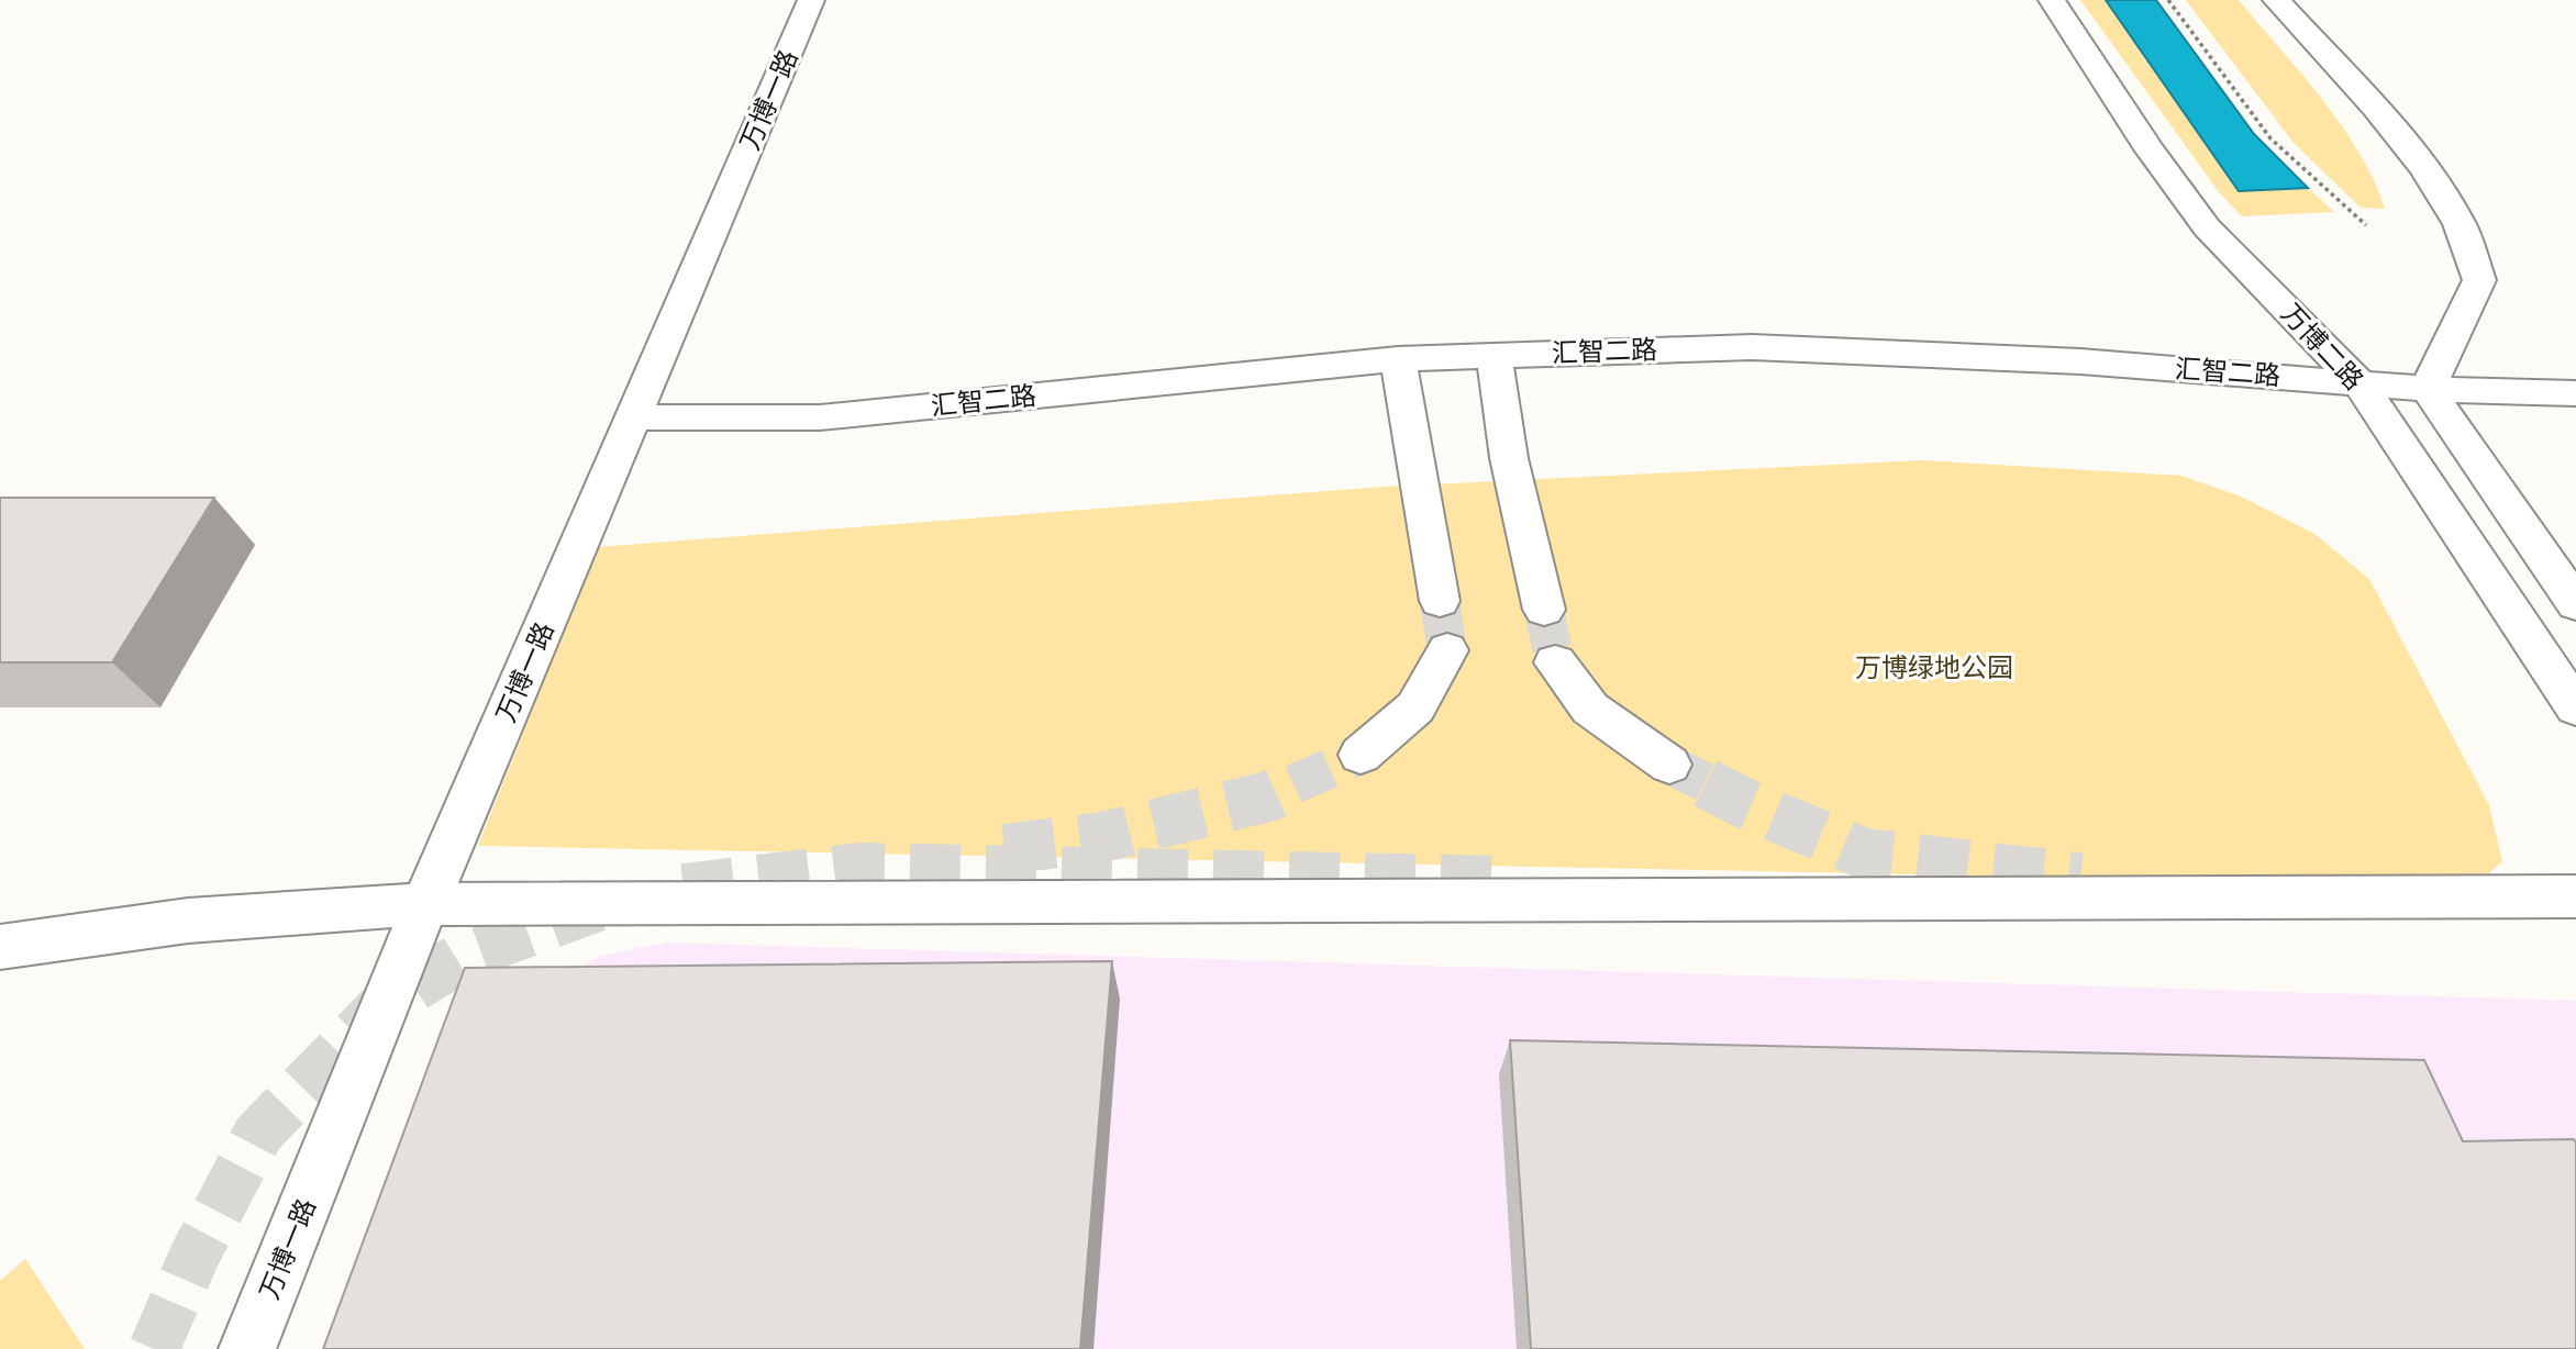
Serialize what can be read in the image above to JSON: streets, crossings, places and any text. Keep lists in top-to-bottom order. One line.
{"streets":{"street":["万博一路","万博二路","汇智二路"]},"crossings":[["万博一路","汇智二路"],["万博二路","汇智二路"]],"parks":["万博绿地公园"]}
